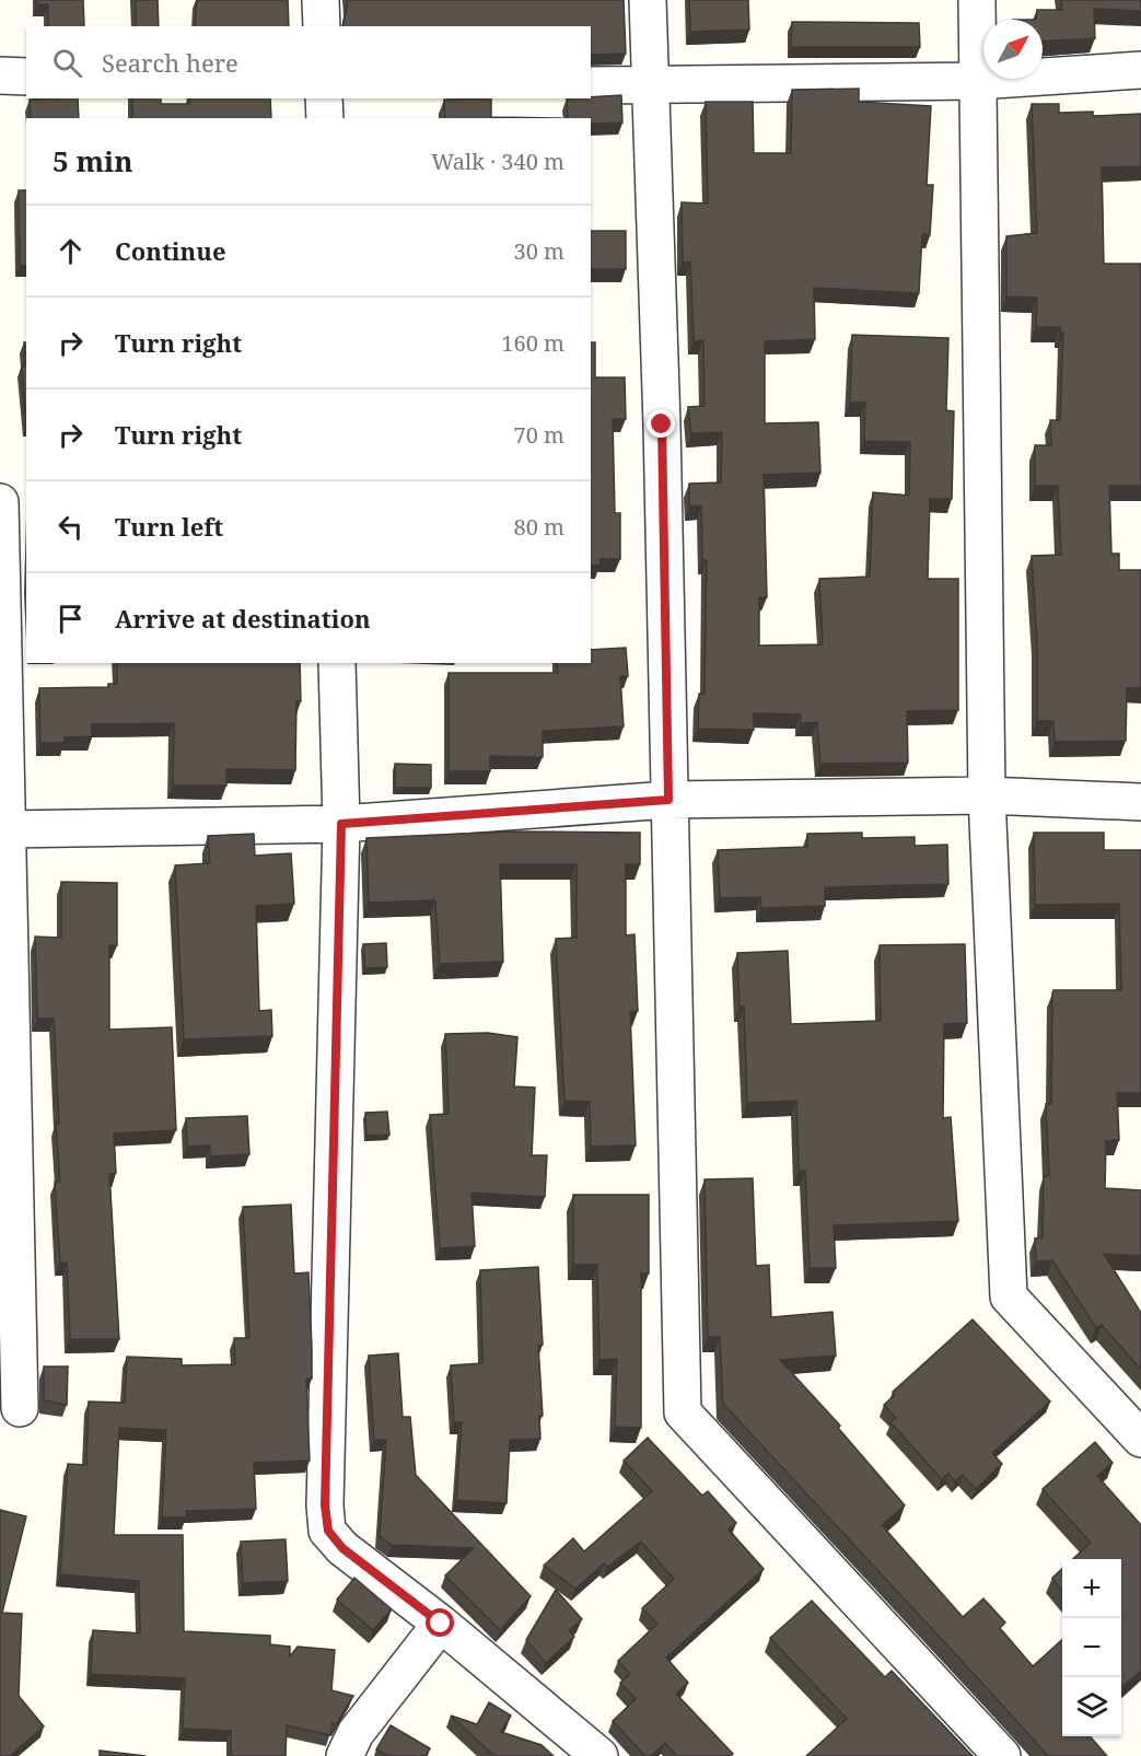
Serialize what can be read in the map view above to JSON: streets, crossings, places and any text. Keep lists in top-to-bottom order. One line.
{"north":"top right","page":{"search":"Search here","heading":["5 min","Walk · 340 m"],"list":[["Continue","30 m"],["Turn right","160 m"],["Turn right","70 m"],["Turn left","80 m"],"Arrive at destination"],"map_buttons":["+","−"]}}
